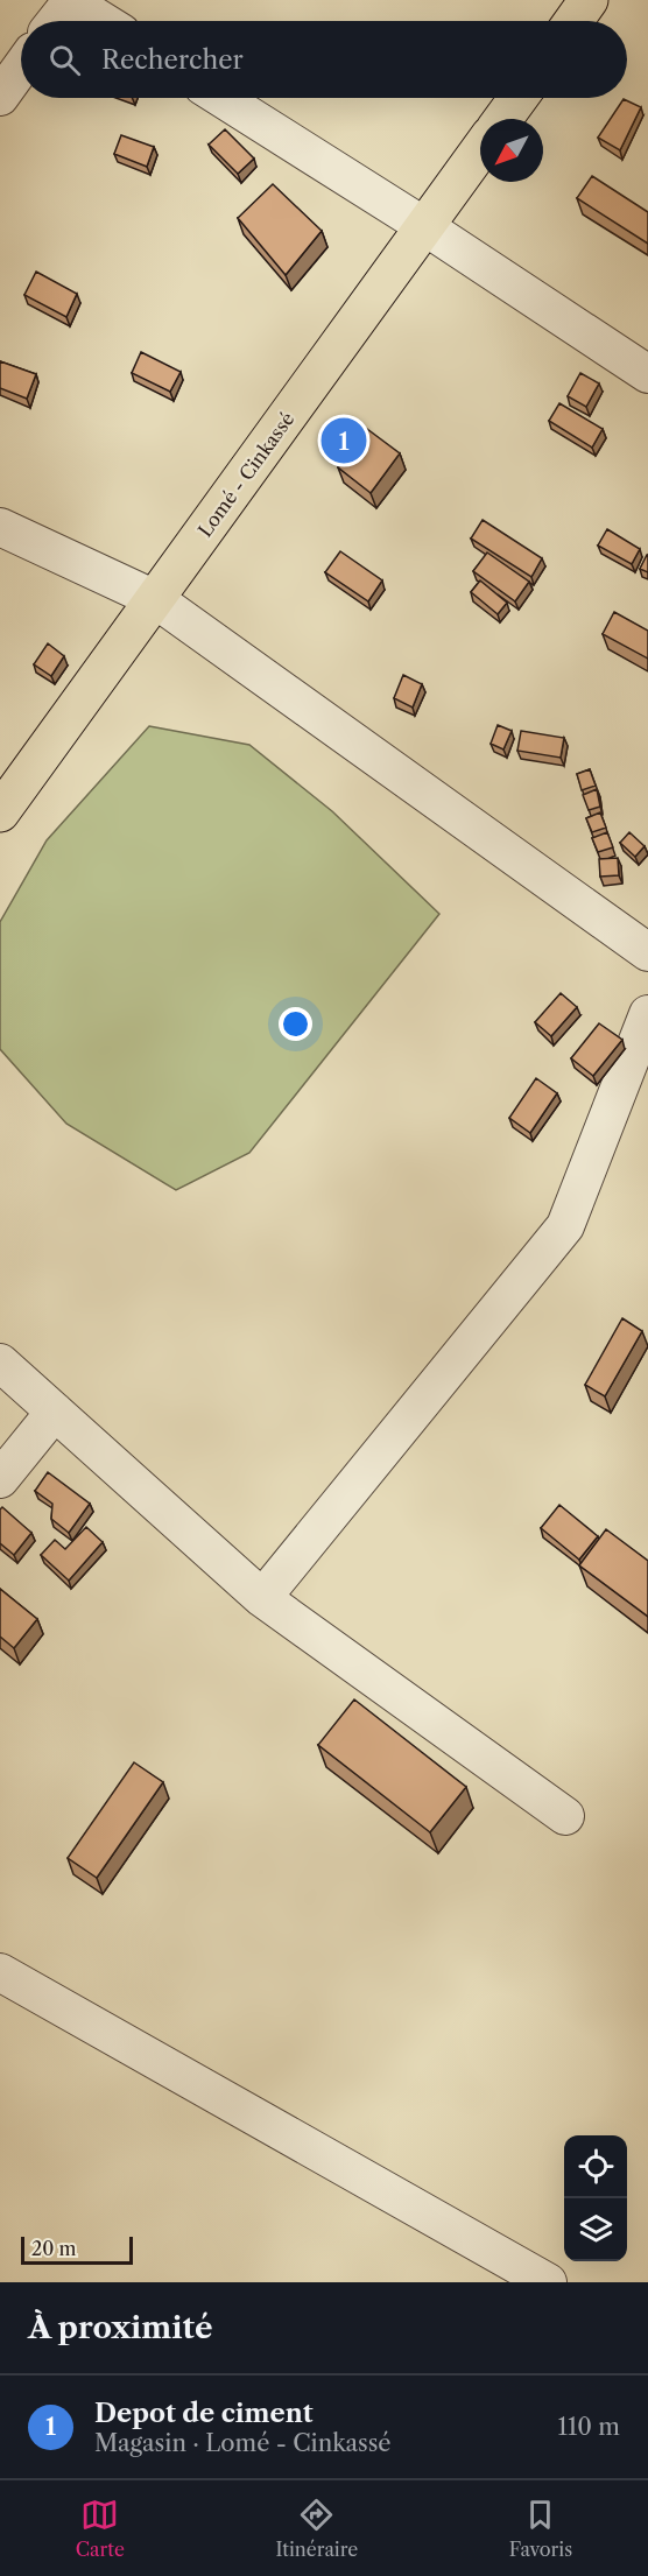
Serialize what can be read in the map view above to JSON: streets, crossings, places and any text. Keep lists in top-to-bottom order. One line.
{"streets":{"highway":["Lomé - Cinkassé"]},"scale_bar":"20 m","north":"bottom left","page":{"search":"Rechercher","pins":"1","scale":"20 m","heading":"À proximité","list":[{"mark":"1","name":"Depot de ciment","note":"Magasin · Lomé - Cinkassé","value":"110 m"}],"nav":["Carte","Itinéraire","Favoris"]}}
